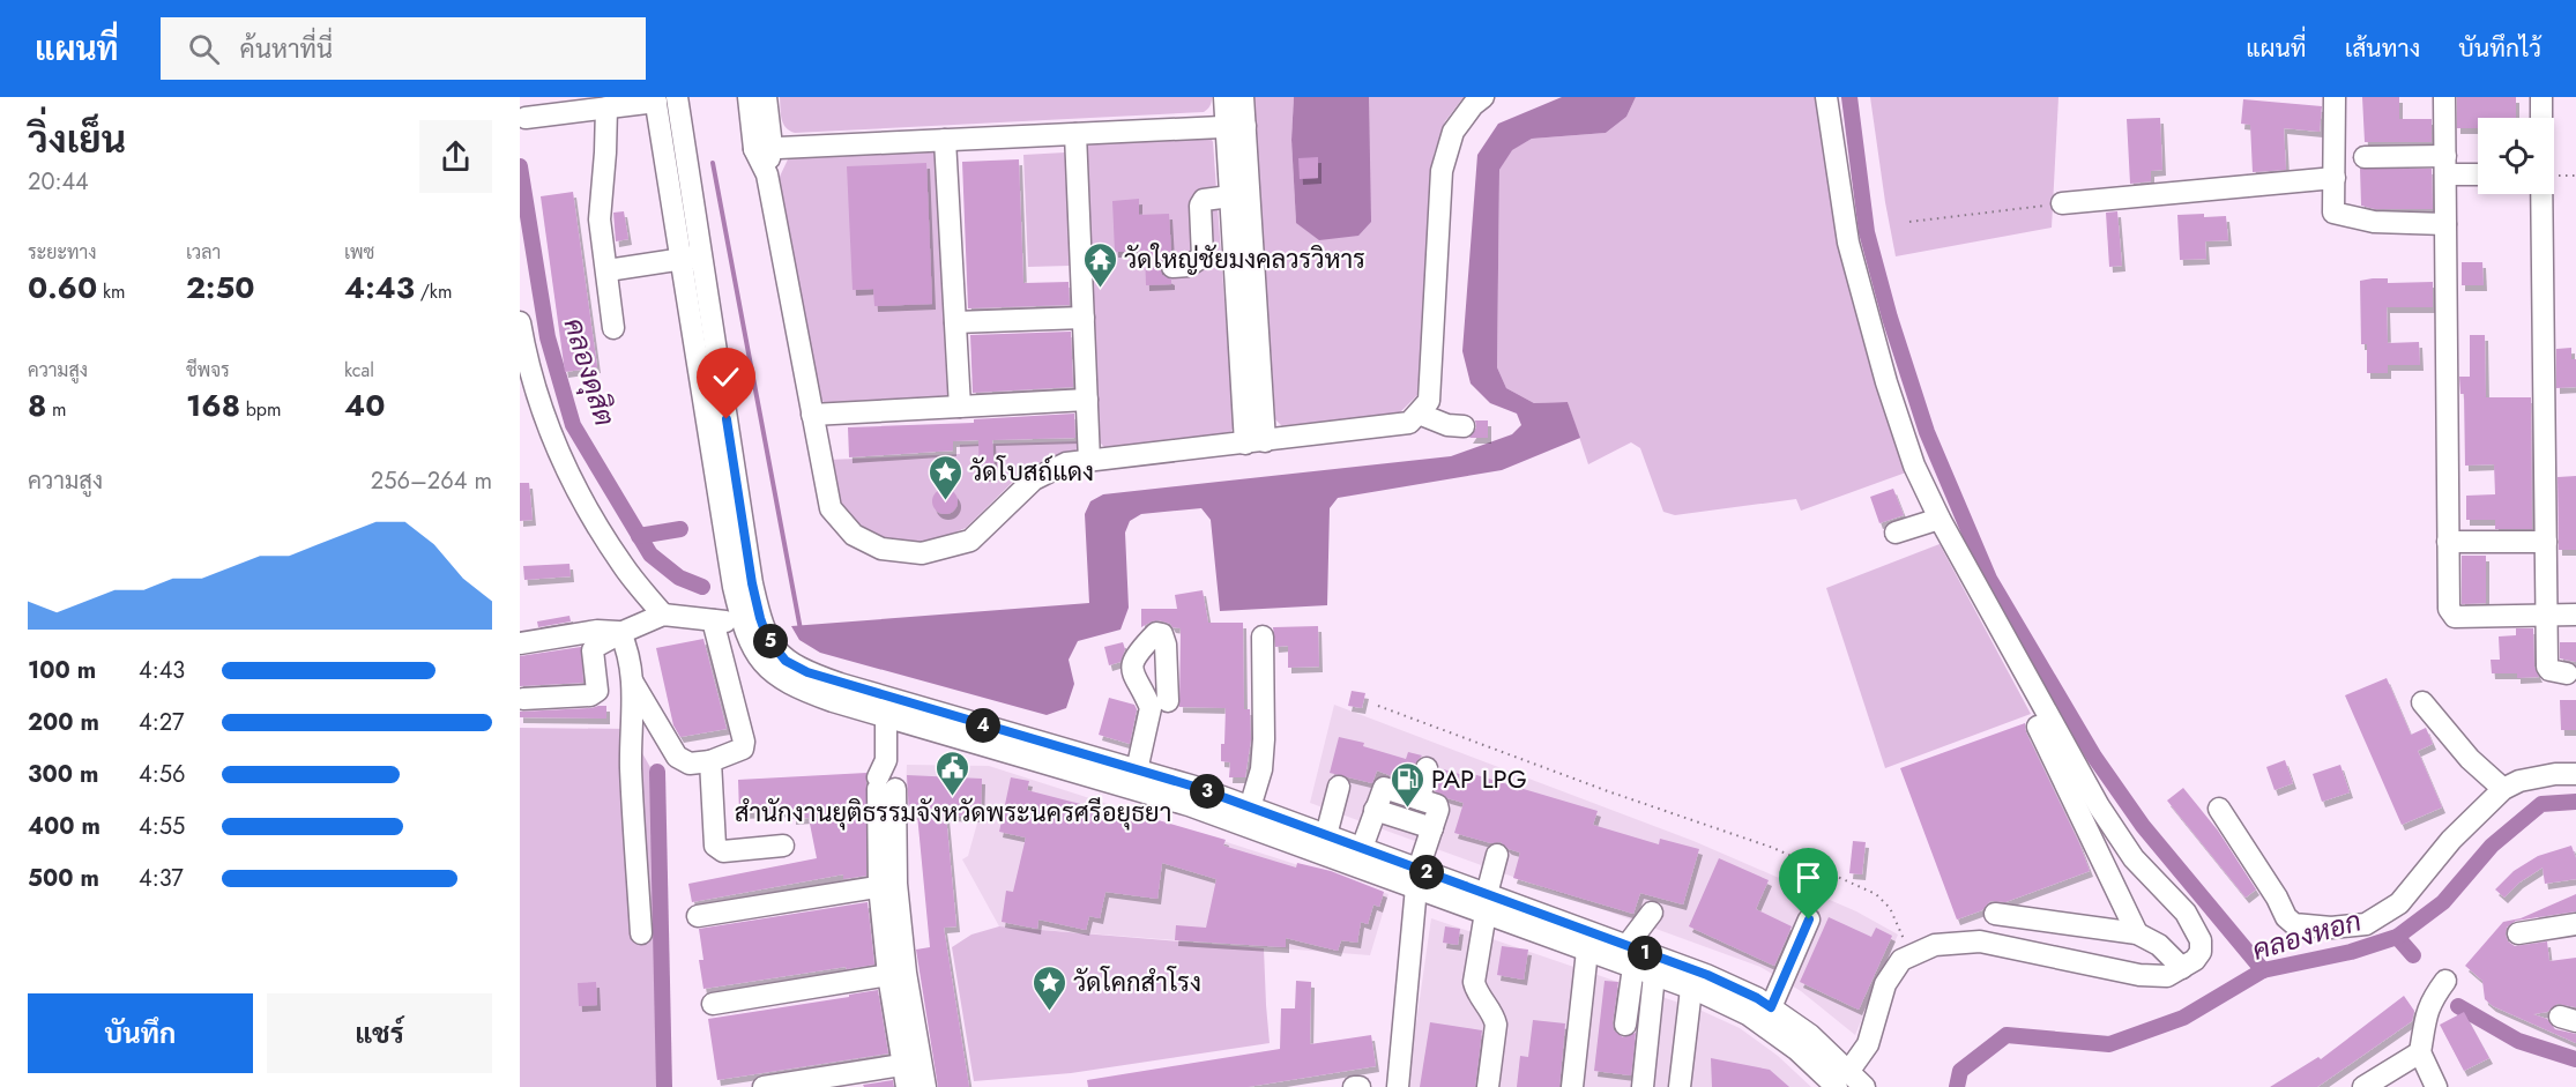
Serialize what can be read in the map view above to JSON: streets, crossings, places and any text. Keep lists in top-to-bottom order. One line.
{"water":["คลองดุสิต","คลองหอก"],"places":{"temple":["วัดใหญ่ชัยมงคลวรวิหาร"],"place":["วัดโบสถ์แดง","วัดโคกสำโรง"],"public building":["สำนักงานยุติธรรมจังหวัดพระนครศรีอยุธยา"],"fuel station":["PAP LPG"]},"page":{"header":"แผนที่","search":"ค้นหาที่นี่","nav":["แผนที่","เส้นทาง","บันทึกไว้"],"heading":["วิ่งเย็น","20:44"],"stats":[["ระยะทาง","0.60 km"],["เวลา","2:50"],["เพซ","4:43 /km"],["ความสูง","8 m"],["ชีพจร","168 bpm"],["kcal","40"]],"chart":["ความสูง","256–264 m"],"pins":["5","4","3","2","1"],"list":[{"name":"100 m","note":"4:43"},{"name":"200 m","note":"4:27"},{"name":"300 m","note":"4:56"},{"name":"400 m","note":"4:55"},{"name":"500 m","note":"4:37"}],"buttons":["บันทึก","แชร์"]}}
